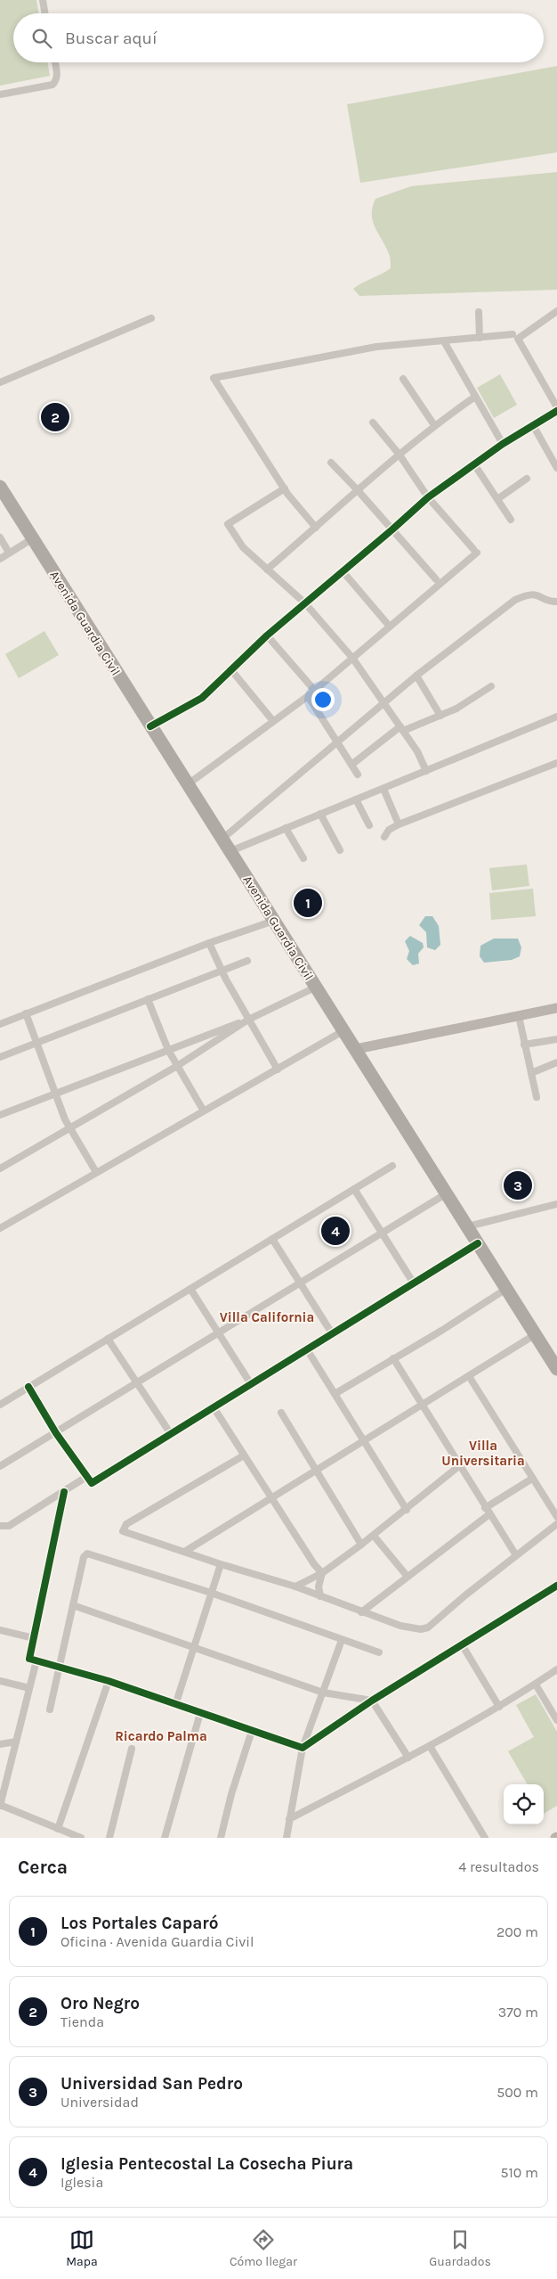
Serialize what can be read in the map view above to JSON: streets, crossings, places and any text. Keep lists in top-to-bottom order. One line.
{"streets":{"highway":["Avenida Guardia Civil"]},"districts":["Villa California","Villa Universitaria","Ricardo Palma"],"page":{"search":"Buscar aquí","pins":["2","1","3","4"],"heading":["Cerca","4 resultados"],"list":[{"mark":"1","name":"Los Portales Caparó","note":"Oficina · Avenida Guardia Civil","value":"200 m"},{"mark":"2","name":"Oro Negro","note":"Tienda","value":"370 m"},{"mark":"3","name":"Universidad San Pedro","note":"Universidad","value":"500 m"},{"mark":"4","name":"Iglesia Pentecostal La Cosecha Piura","note":"Iglesia","value":"510 m"}],"nav":["Mapa","Cómo llegar","Guardados"]}}
